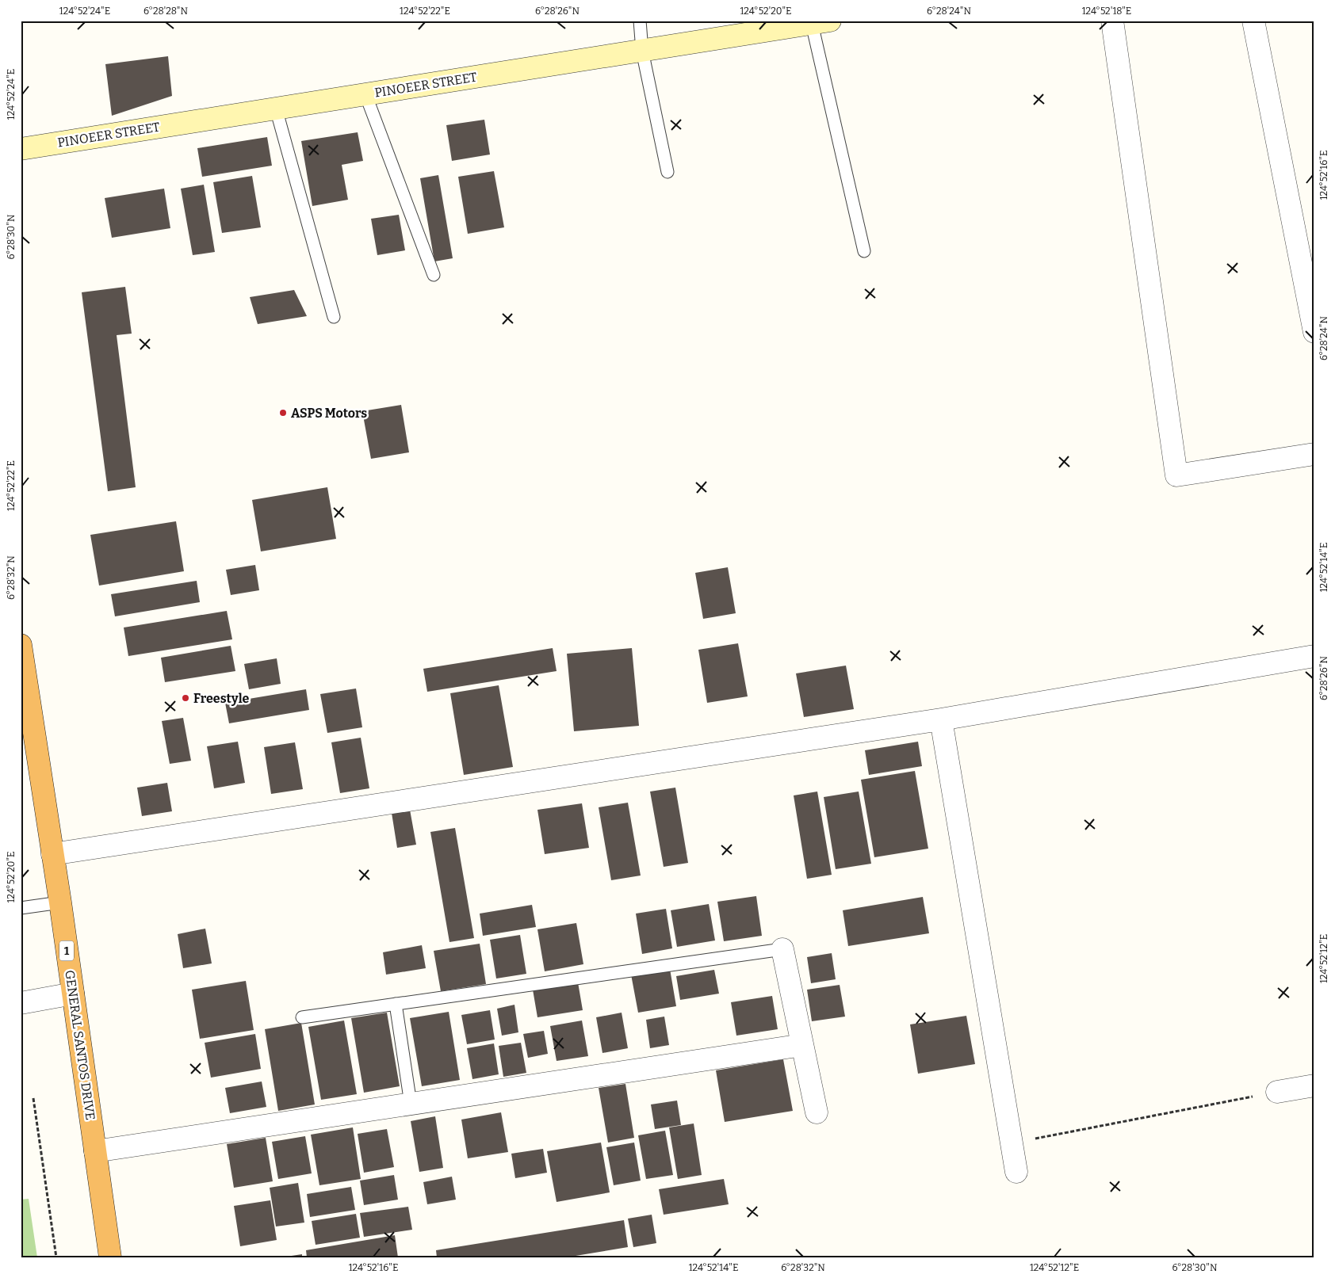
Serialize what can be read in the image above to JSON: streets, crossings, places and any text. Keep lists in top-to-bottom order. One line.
{"streets":{"highway":["1","GENERAL SANTOS DRIVE"],"main road":["PINOEER STREET"]},"places":["ASPS Motors","Freestyle"],"coordinates":["124°52'24\"E","6°28'28\"N","124°52'22\"E","6°28'26\"N","124°52'20\"E","6°28'24\"N","124°52'18\"E","124°52'16\"E","6°28'30\"N","124°52'14\"E","6°28'32\"N","124°52'12\"E"]}
